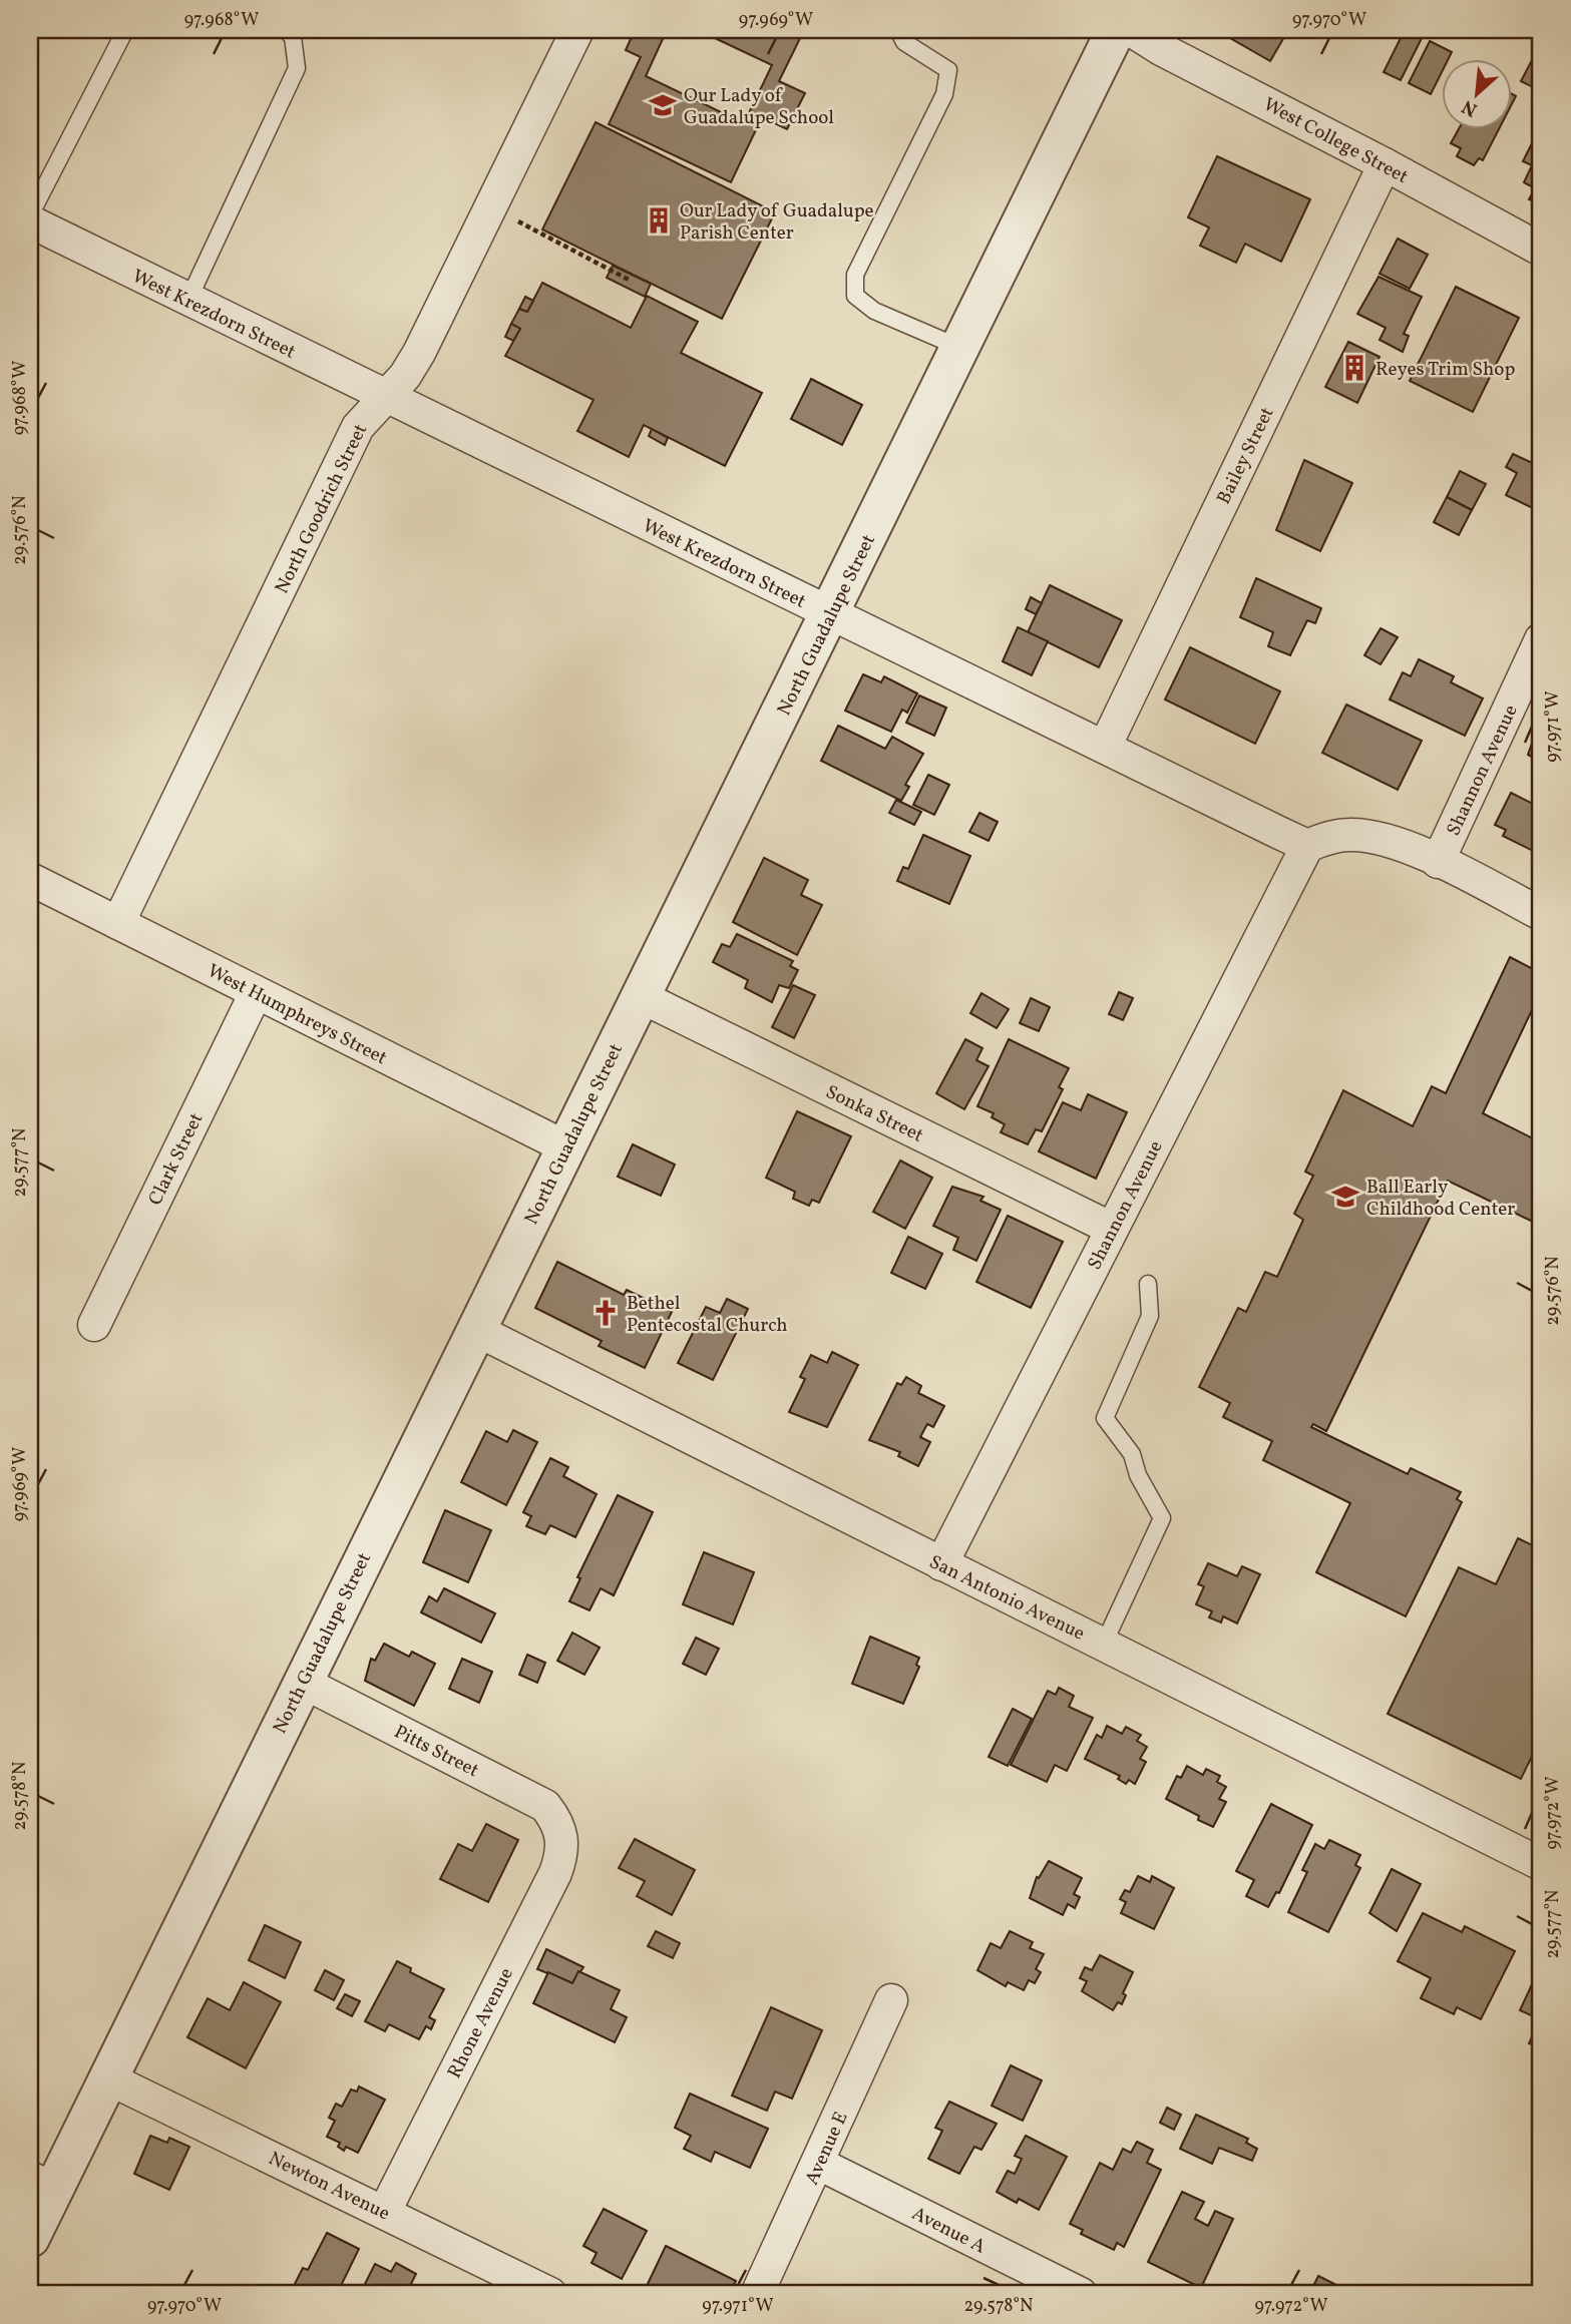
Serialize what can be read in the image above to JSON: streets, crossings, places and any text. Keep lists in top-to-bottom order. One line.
{"streets":{"street":["West College Street","West Krezdorn Street","Bailey Street","North Goodrich Street","North Guadalupe Street","Shannon Avenue","West Humphreys Street","Sonka Street","Clark Street","San Antonio Avenue","Pitts Street","Rhone Avenue","Avenue E","Newton Avenue","Avenue A"]},"crossings":[["West College Street","Bailey Street"],["West Krezdorn Street","Bailey Street"],["West Krezdorn Street","North Goodrich Street"],["West Krezdorn Street","North Guadalupe Street"],["West Krezdorn Street","Shannon Avenue"],["North Goodrich Street","West Humphreys Street"],["North Guadalupe Street","West Humphreys Street"],["North Guadalupe Street","Sonka Street"],["North Guadalupe Street","San Antonio Avenue"],["North Guadalupe Street","Pitts Street"],["North Guadalupe Street","Newton Avenue"],["Shannon Avenue","Sonka Street"],["Shannon Avenue","San Antonio Avenue"],["West Humphreys Street","Clark Street"],["Pitts Street","Rhone Avenue"],["Rhone Avenue","Newton Avenue"],["Avenue E","Avenue A"]],"places":{"school or university":["Our Lady of Guadalupe School","Ball Early Childhood Center"],"building":["Our Lady of Guadalupe Parish Center","Reyes Trim Shop"],"church":["Bethel Pentecostal Church"]},"north":"bottom left","coordinates":["97.968°W","97.969°W","97.970°W","29.576°N","97.971°W","29.577°N","29.578°N","97.972°W"]}
